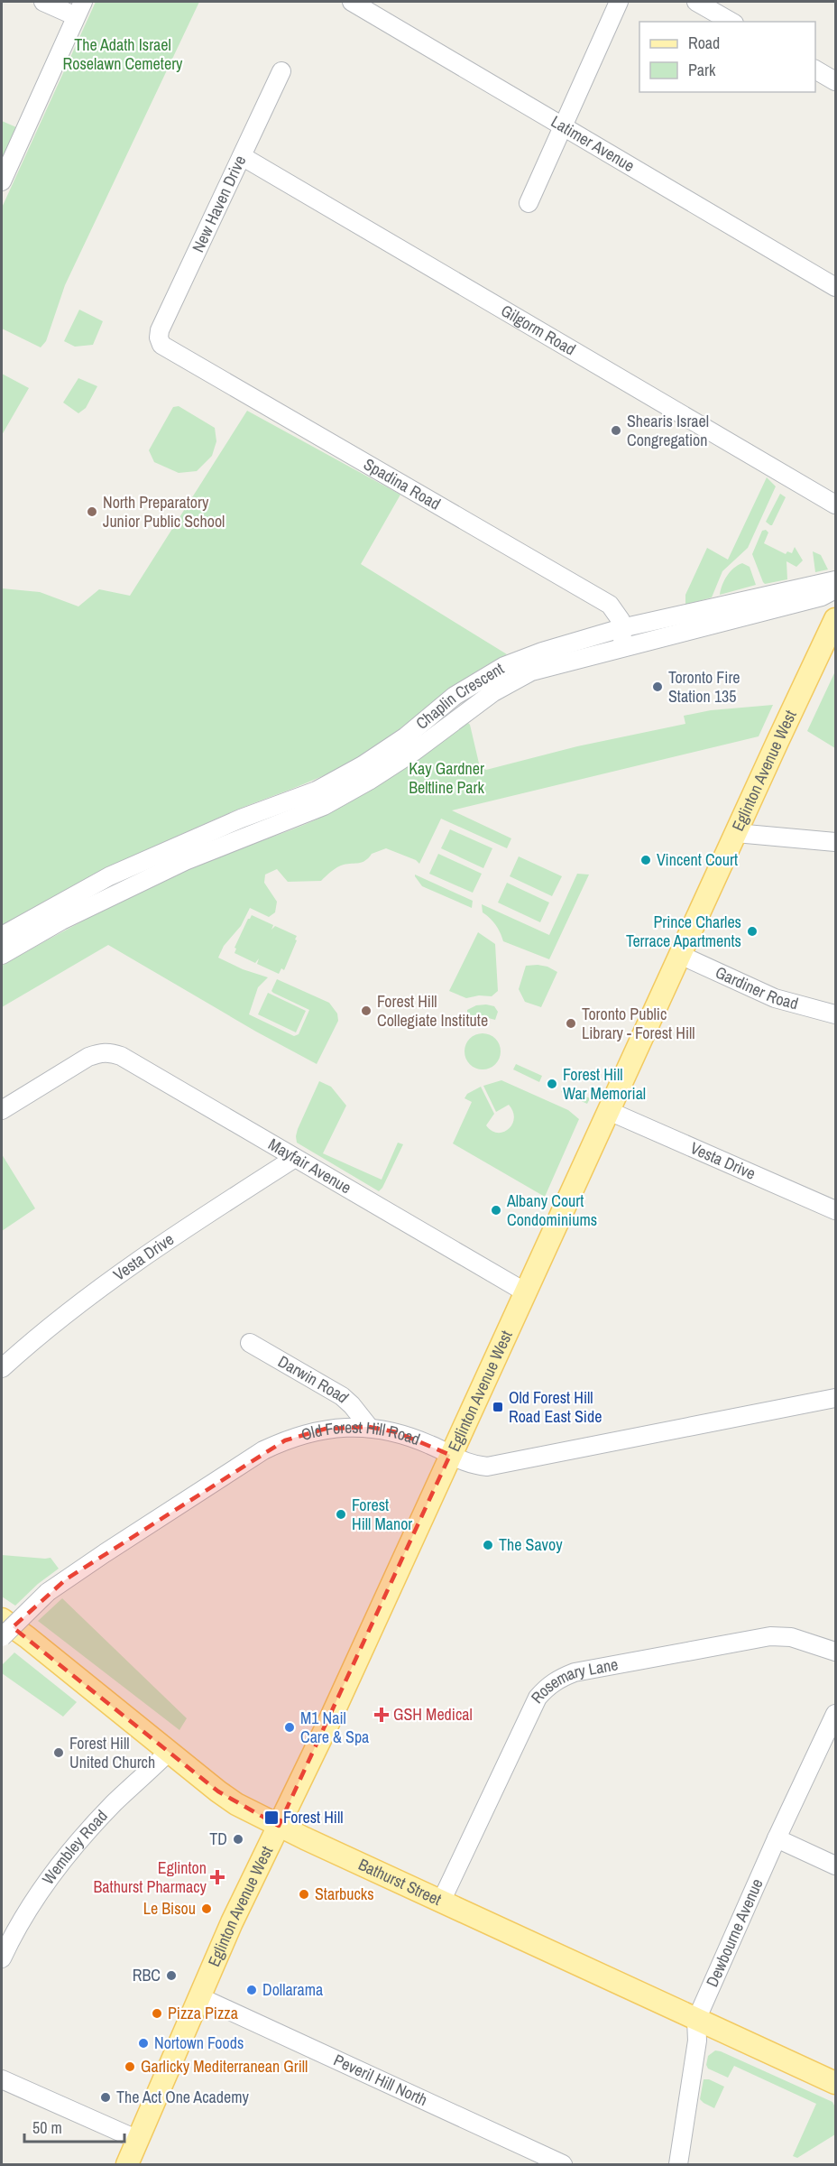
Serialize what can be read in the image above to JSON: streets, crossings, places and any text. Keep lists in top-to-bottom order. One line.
{"streets":{"main road":["Eglinton Avenue West","Bathurst Street"],"street":["Latimer Avenue","New Haven Drive","Gilgorm Road","Spadina Road","Chaplin Crescent","Gardiner Road","Vesta Drive","Mayfair Avenue","Darwin Road","Old Forest Hill Road","Rosemary Lane","Wembley Road","Dewbourne Avenue","Peveril Hill North"]},"crossings":[["New Haven Drive","Gilgorm Road"],["New Haven Drive","Spadina Road"],["Spadina Road","Chaplin Crescent"],["Eglinton Avenue West","Gardiner Road"],["Eglinton Avenue West","Vesta Drive"],["Eglinton Avenue West","Mayfair Avenue"],["Eglinton Avenue West","Old Forest Hill Road"],["Eglinton Avenue West","Bathurst Street"],["Eglinton Avenue West","Peveril Hill North"],["Vesta Drive","Mayfair Avenue"],["Darwin Road","Old Forest Hill Road"],["Rosemary Lane","Bathurst Street"],["Wembley Road","Bathurst Street"],["Bathurst Street","Dewbourne Avenue"]],"parks":["The Adath Israel Roselawn Cemetery","Kay Gardner Beltline Park"],"places":{"other":["Shearis Israel Congregation","North Preparatory Junior Public School","Toronto Fire Station 135","Vincent Court","Prince Charles Terrace Apartments","Forest Hill Collegiate Institute","Toronto Public Library - Forest Hill","Forest Hill War Memorial","Albany Court Condominiums","Forest Hill Manor","The Savoy","M1 Nail Care & Spa","Forest Hill United Church","TD","Starbucks","Le Bisou","RBC","Dollarama","Pizza Pizza","Nortown Foods","Garlicky Mediterranean Grill","The Act One Academy"],"transit":["Old Forest Hill Road East Side","Forest Hill"],"health":["GSH Medical","Eglinton Bathurst Pharmacy"]},"legend":["Road","Park"],"scale_bar":"50 m"}
